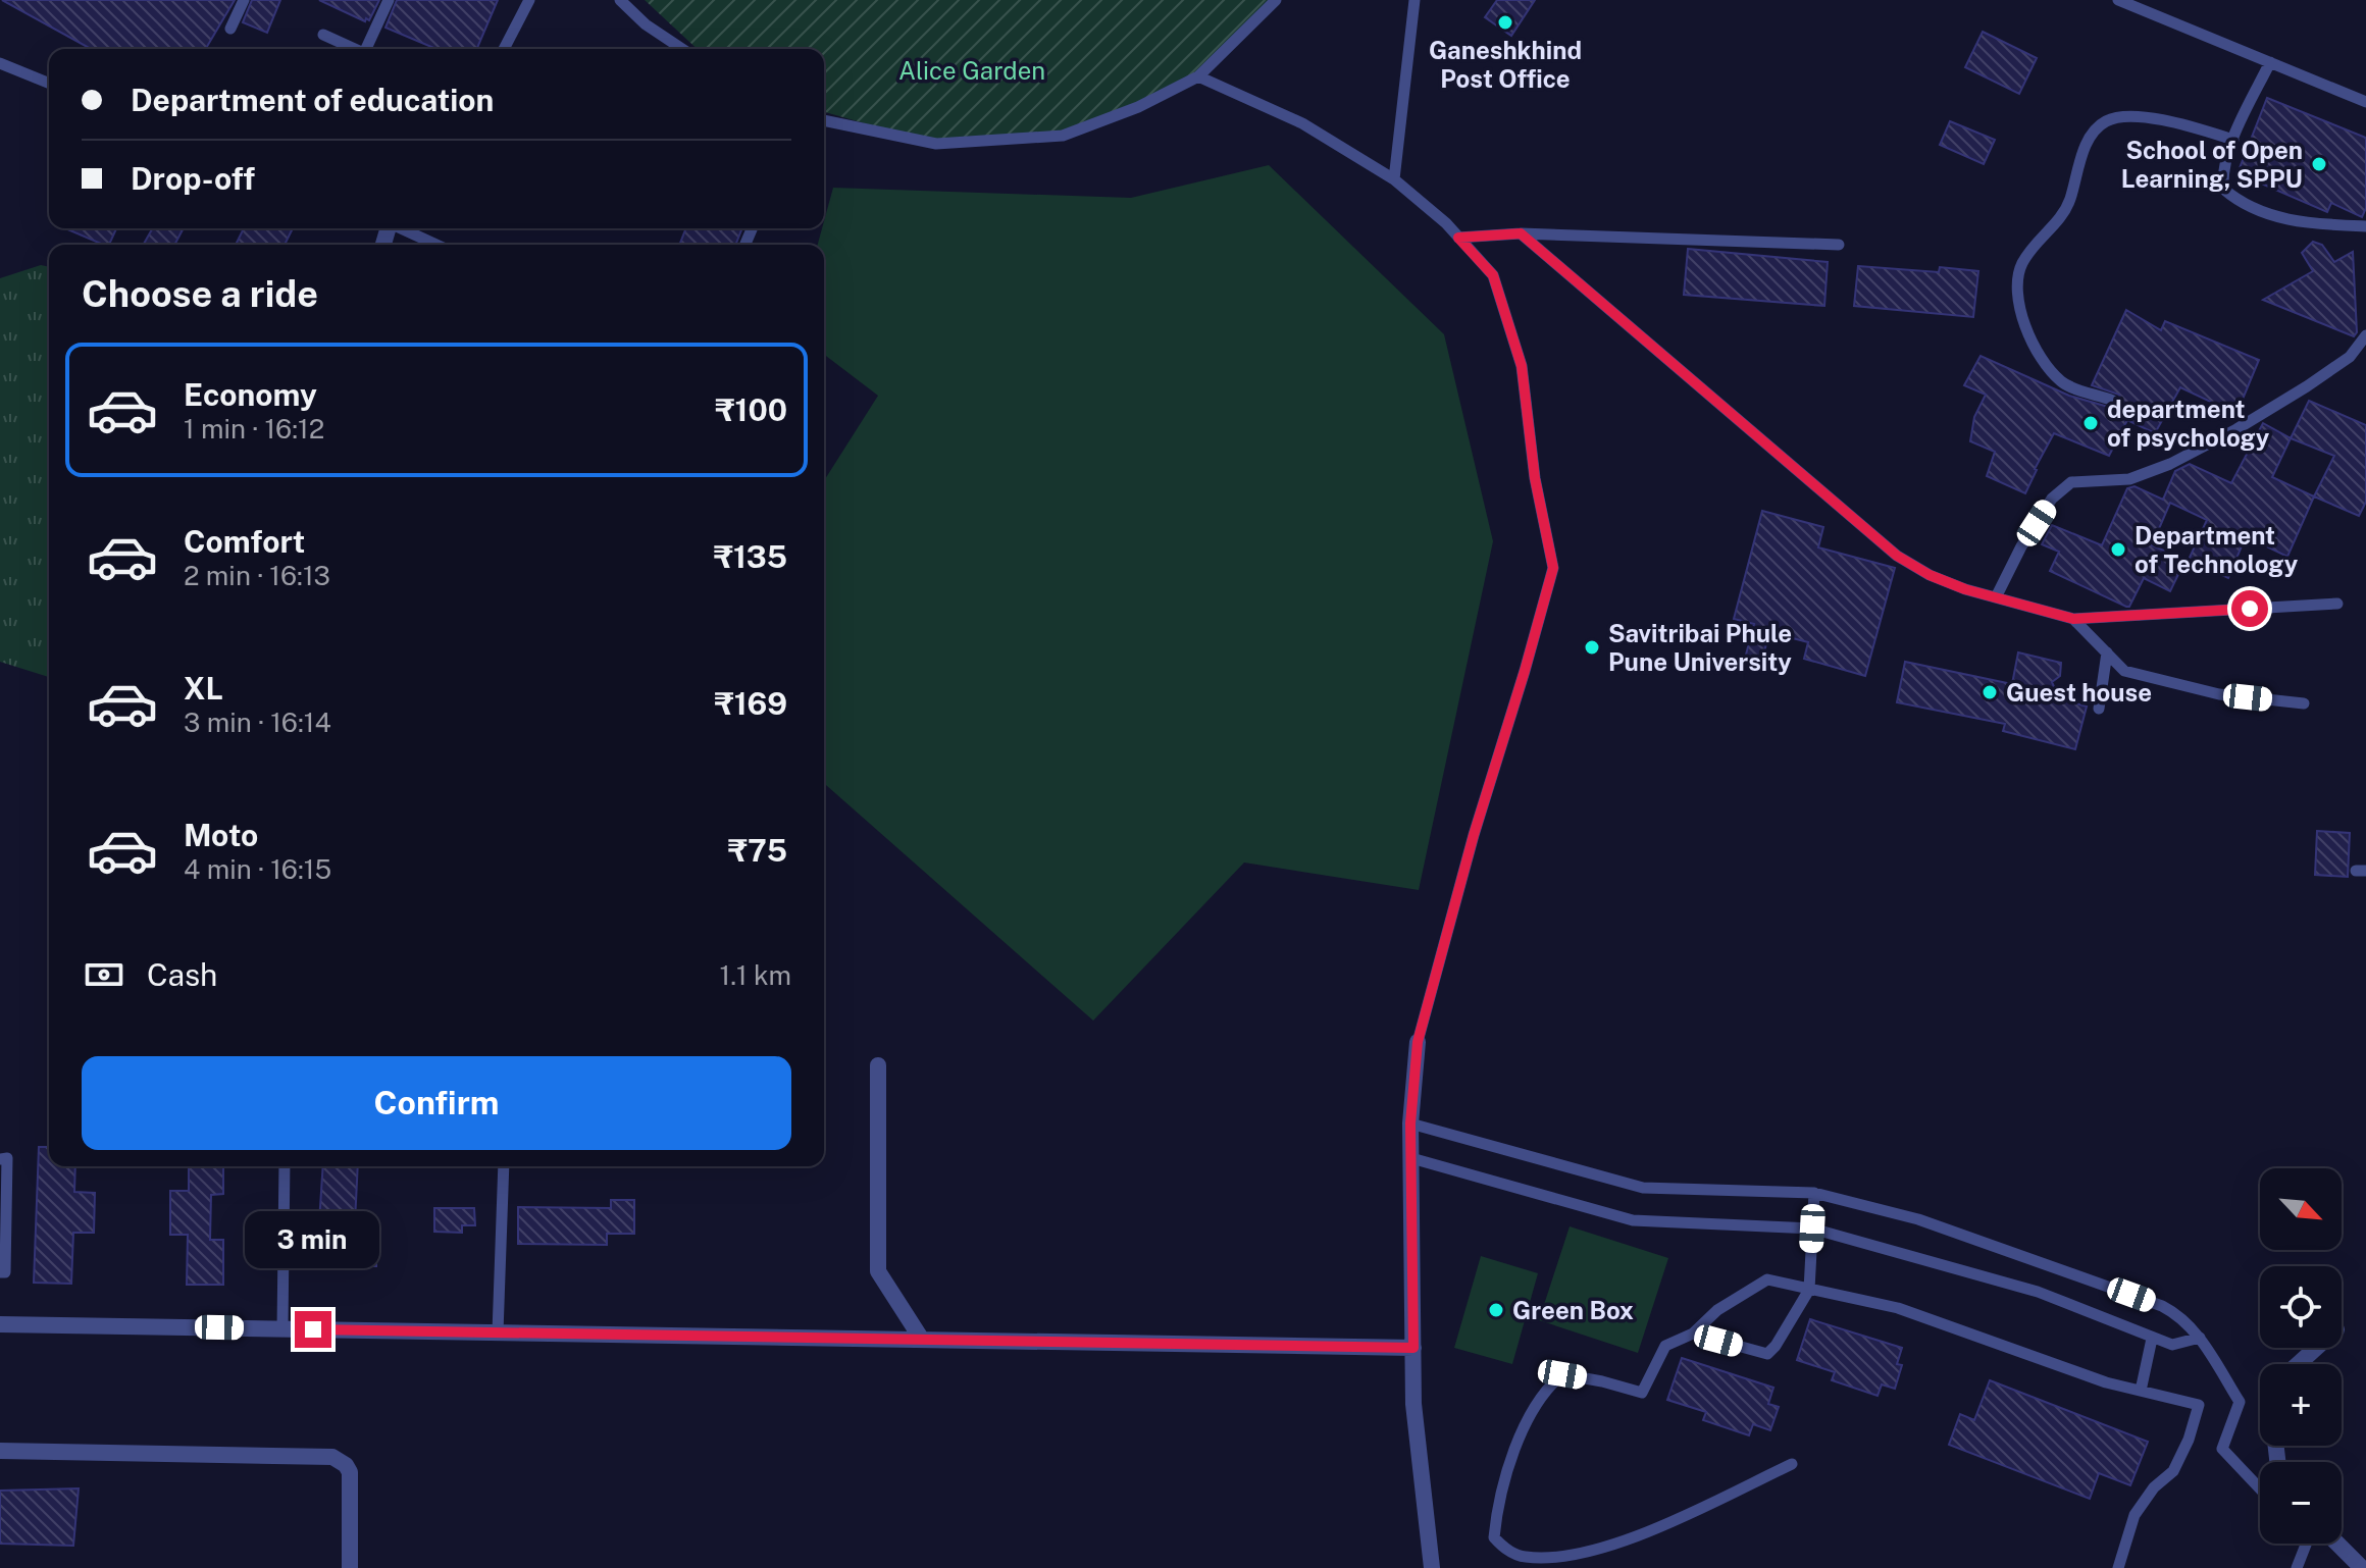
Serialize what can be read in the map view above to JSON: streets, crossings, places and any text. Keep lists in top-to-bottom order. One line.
{"parks":["Alice Garden"],"places":["Ganeshkhind Post Office","School of Open Learning, SPPU","department of psychology","Department of Technology","Savitribai Phule Pune University","Guest house","Green Box"],"north":"bottom right","page":{"banner":["Department of education","Drop-off"],"heading":"Choose a ride","list":[{"name":"Economy","note":"1 min · 16:12","value":"₹100"},{"name":"Comfort","note":"2 min · 16:13","value":"₹135"},{"name":"XL","note":"3 min · 16:14","value":"₹169"},{"name":"Moto","note":"4 min · 16:15","value":"₹75"}],"pay":["Cash","1.1 km"],"buttons":"Confirm","map_buttons":["+","−"],"bubble":"3 min"}}
